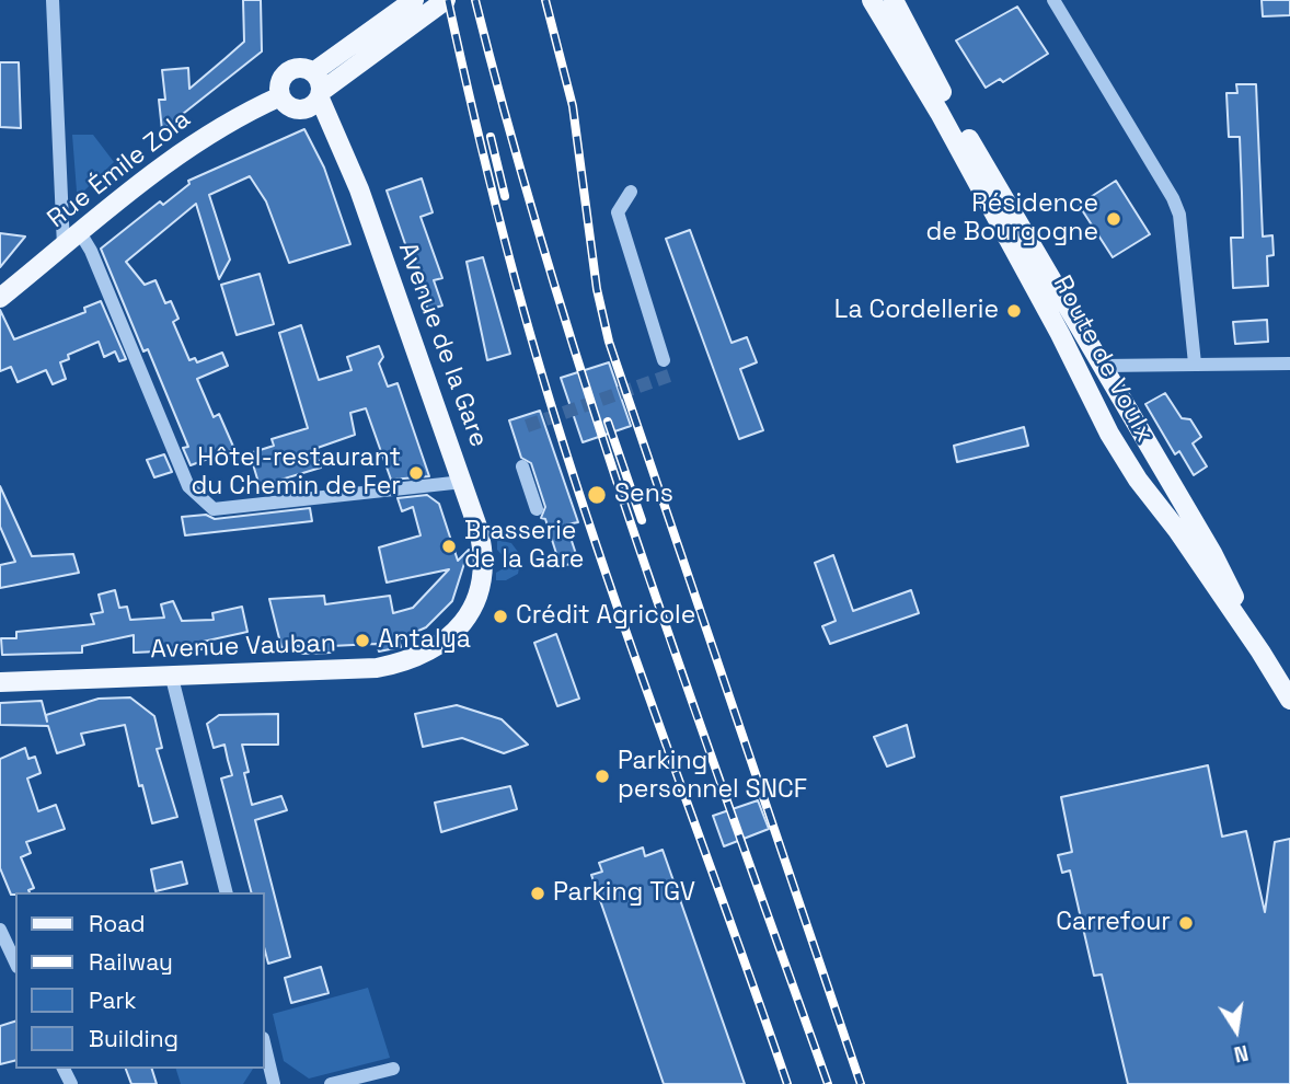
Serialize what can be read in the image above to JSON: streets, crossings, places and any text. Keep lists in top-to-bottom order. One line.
{"streets":{"main road":["Rue Émile Zola","Avenue de la Gare","Route de Voulx","Avenue Vauban"]},"crossings":[["Rue Émile Zola","Avenue de la Gare"],["Avenue de la Gare","Avenue Vauban"]],"places":["Résidence de Bourgogne","La Cordellerie","Hôtel-restaurant du Chemin de Fer","Sens","Brasserie de la Gare","Crédit Agricole","Antalya","Parking personnel SNCF","Parking TGV","Carrefour"],"legend":["Road","Railway","Park","Building"],"north":"bottom"}
